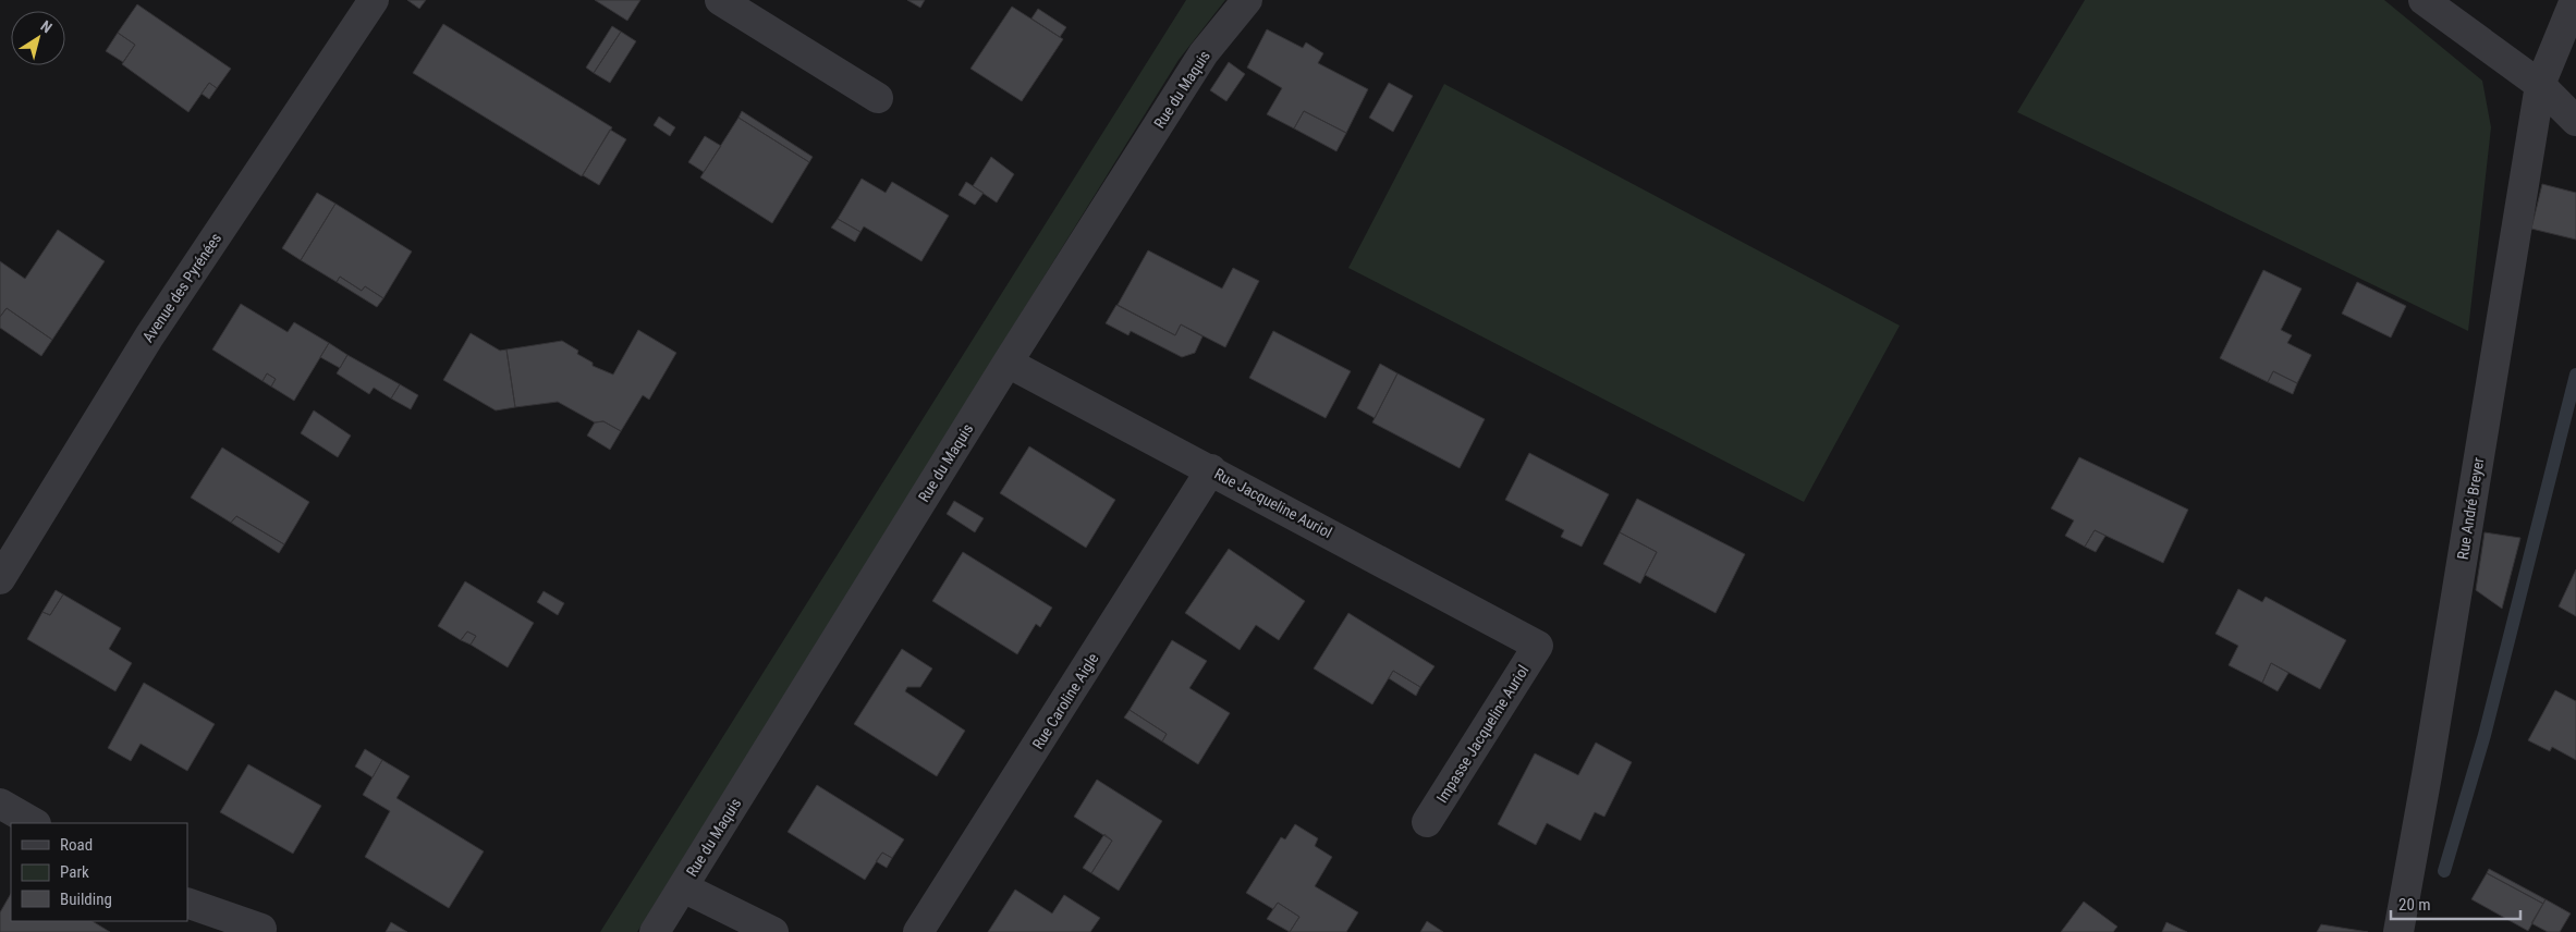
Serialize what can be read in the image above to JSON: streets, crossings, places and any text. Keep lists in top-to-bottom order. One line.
{"streets":{"street":["Rue du Maquis","Avenue des Pyrénées","Rue Jacqueline Auriol","Rue André Breyer","Rue Caroline Aigle","Impasse Jacqueline Auriol"]},"crossings":[["Rue du Maquis","Rue Jacqueline Auriol"],["Rue Jacqueline Auriol","Rue Caroline Aigle"],["Rue Jacqueline Auriol","Impasse Jacqueline Auriol"]],"legend":["Road","Park","Building"],"scale_bar":"20 m","north":"top right"}
